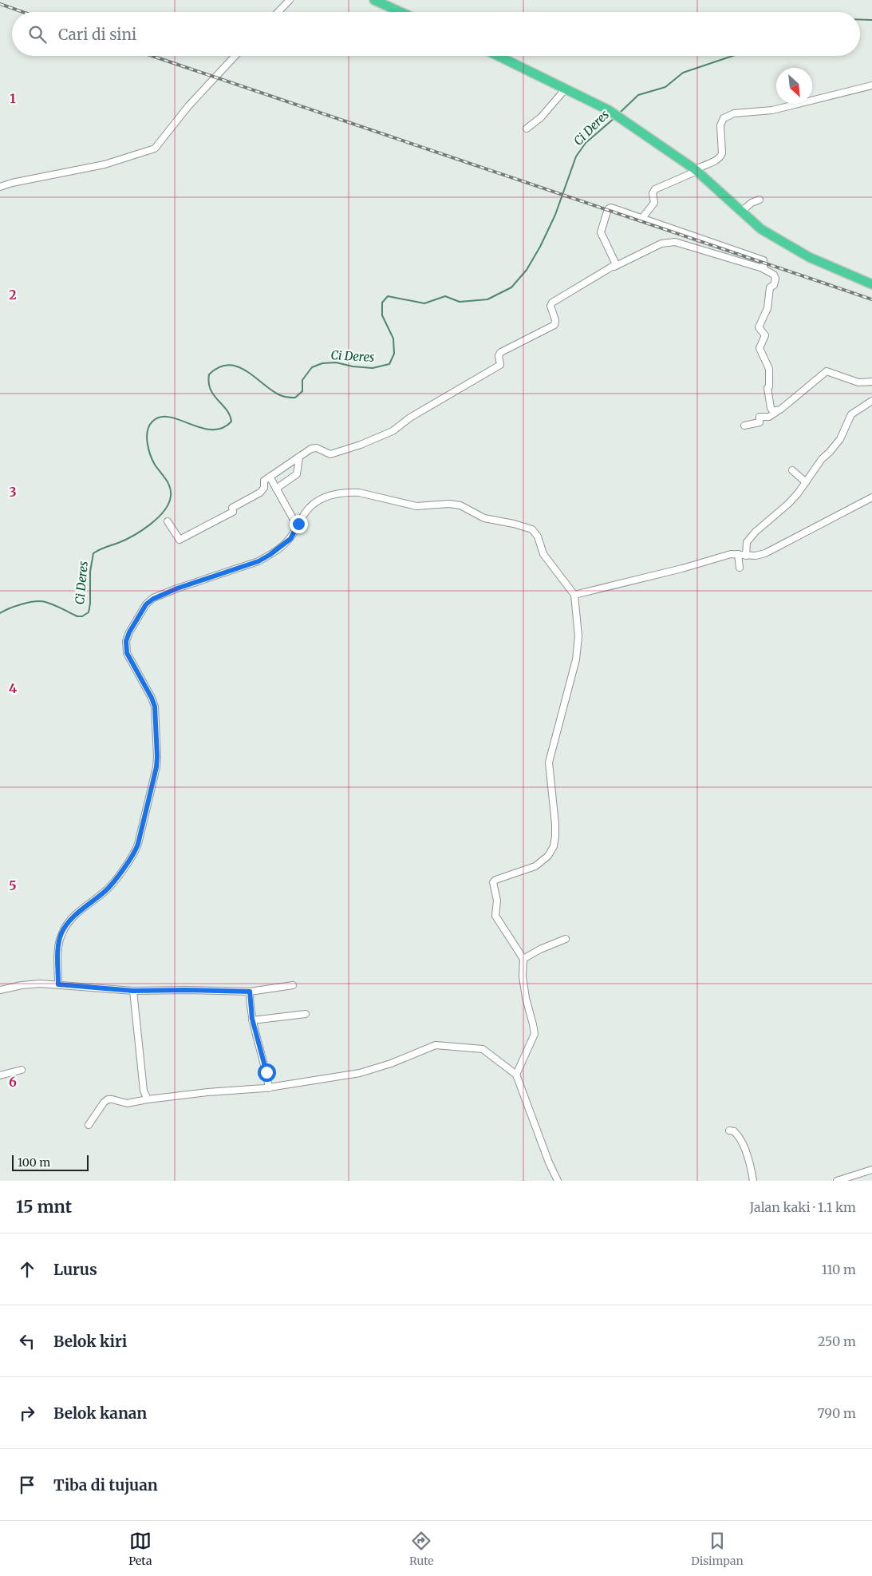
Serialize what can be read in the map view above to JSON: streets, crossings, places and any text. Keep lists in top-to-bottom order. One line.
{"water":["Ci Deres"],"scale_bar":"100 m","north":"bottom right","page":{"search":"Cari di sini","scale":"100 m","heading":["15 mnt","Jalan kaki · 1.1 km"],"list":[["Lurus","110 m"],["Belok kiri","250 m"],["Belok kanan","790 m"],"Tiba di tujuan"],"nav":["Peta","Rute","Disimpan"]},"grid":{"rows":["1","2","3","4","5","6"]}}
